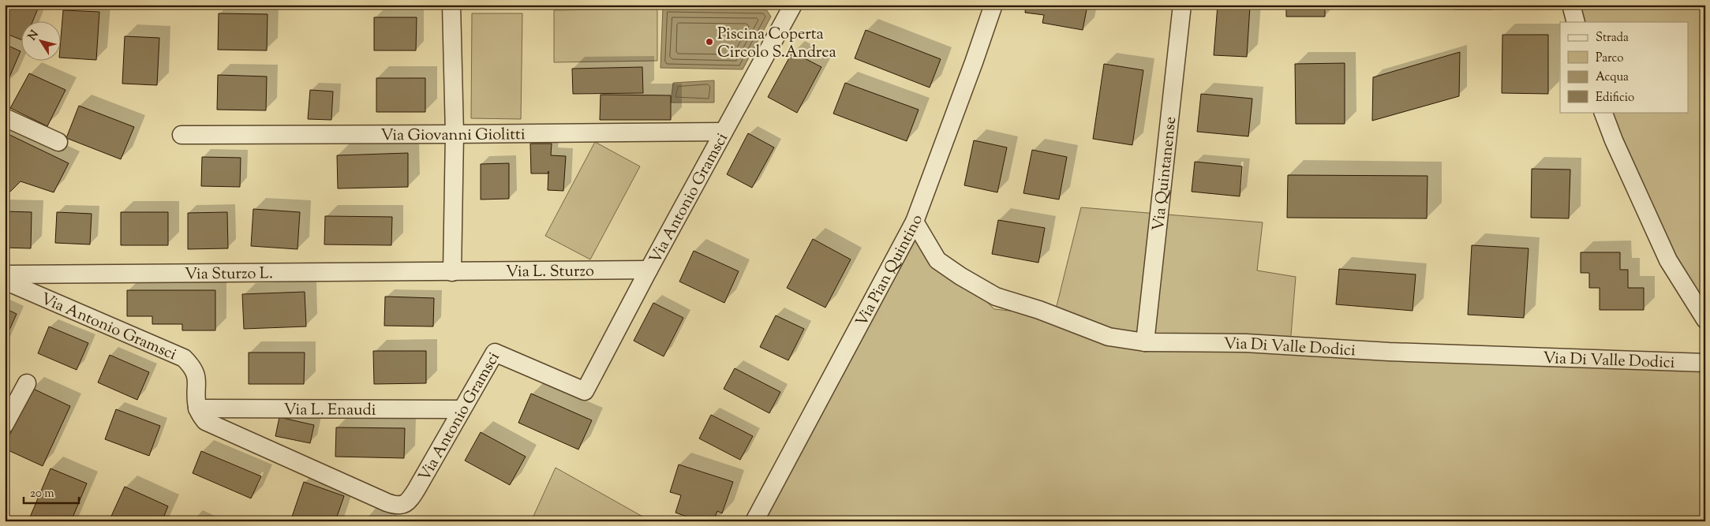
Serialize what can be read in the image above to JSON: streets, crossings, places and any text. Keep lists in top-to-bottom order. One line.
{"streets":{"street":["Via Giovanni Giolitti","Via Quintanense","Via Antonio Gramsci","Via Pian Quintino","Via L. Sturzo","Via Sturzo L.","Via Di Valle Dodici","Via L. Enaudi"]},"crossings":[["Via Giovanni Giolitti","Via Antonio Gramsci"],["Via Quintanense","Via Di Valle Dodici"],["Via Antonio Gramsci","Via L. Sturzo"],["Via Antonio Gramsci","Via L. Enaudi"],["Via Pian Quintino","Via Di Valle Dodici"],["Via L. Sturzo","Via Sturzo L."]],"places":["Piscina Coperta Circolo S.Andrea"],"legend":["Strada","Parco","Acqua","Edificio"],"scale_bar":"20 m","north":"top left"}
